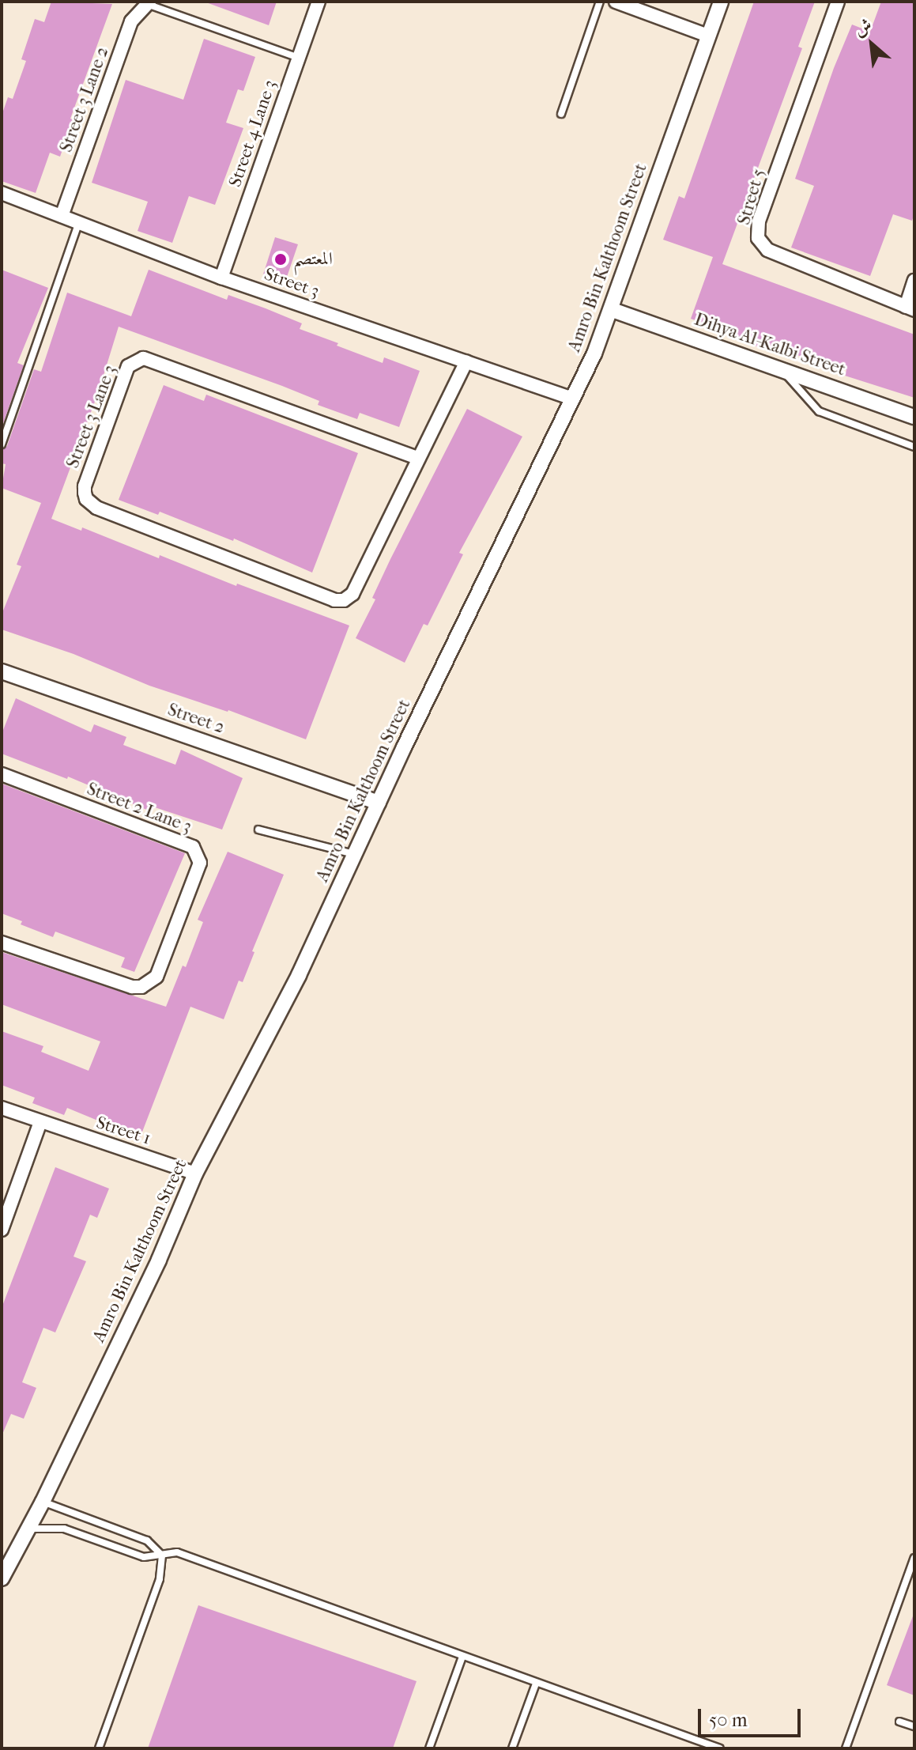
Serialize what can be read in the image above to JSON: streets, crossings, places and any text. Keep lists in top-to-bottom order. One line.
{"streets":{"street":["Street 3 Lane 2","Street 4 Lane 3","Street 5","Amro Bin Kalthoom Street","Street 3","Dihya Al-Kalbi Street","Street 3 Lane 3","Street 2","Street 2 Lane 3","Street 1"]},"crossings":[["Street 3 Lane 2","Street 3"],["Street 4 Lane 3","Street 3"],["Amro Bin Kalthoom Street","Street 3"],["Amro Bin Kalthoom Street","Dihya Al-Kalbi Street"],["Amro Bin Kalthoom Street","Street 2"],["Amro Bin Kalthoom Street","Street 1"],["Street 3","Street 3 Lane 3"]],"places":["المعتصم"],"scale_bar":"50 m","north":"top left"}
